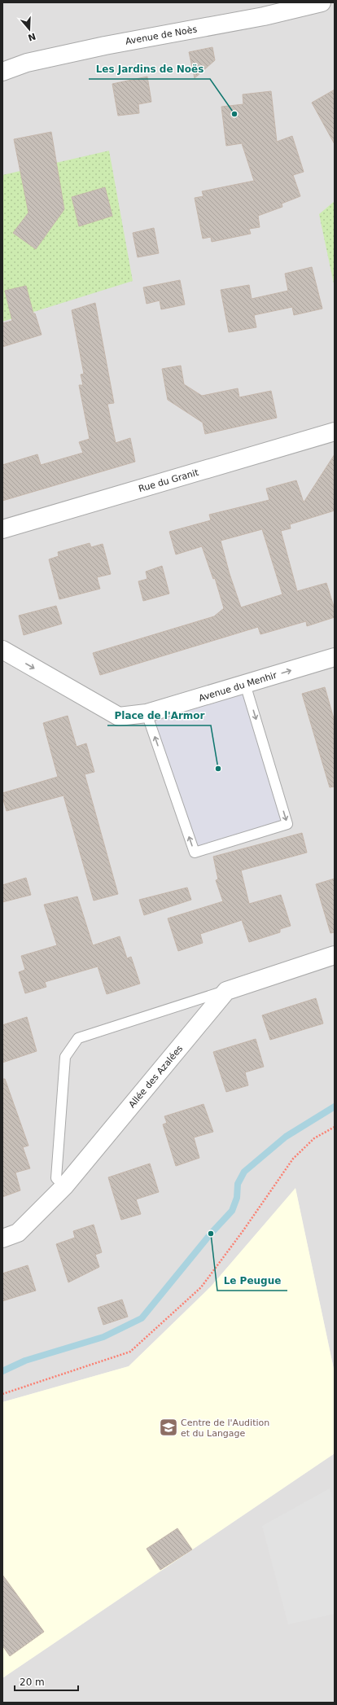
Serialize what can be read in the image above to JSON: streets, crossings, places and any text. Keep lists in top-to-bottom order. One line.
{"streets":{"street":["Avenue de Noès","Rue du Granit","Avenue du Menhir","Allée des Azalées"]},"one_way":["Avenue du Menhir"],"places":{"other":["Les Jardins de Noës","Place de l'Armor","Le Peugue"],"school or university":["Centre de l'Audition et du Langage"]},"scale_bar":"20 m","north":"bottom"}
